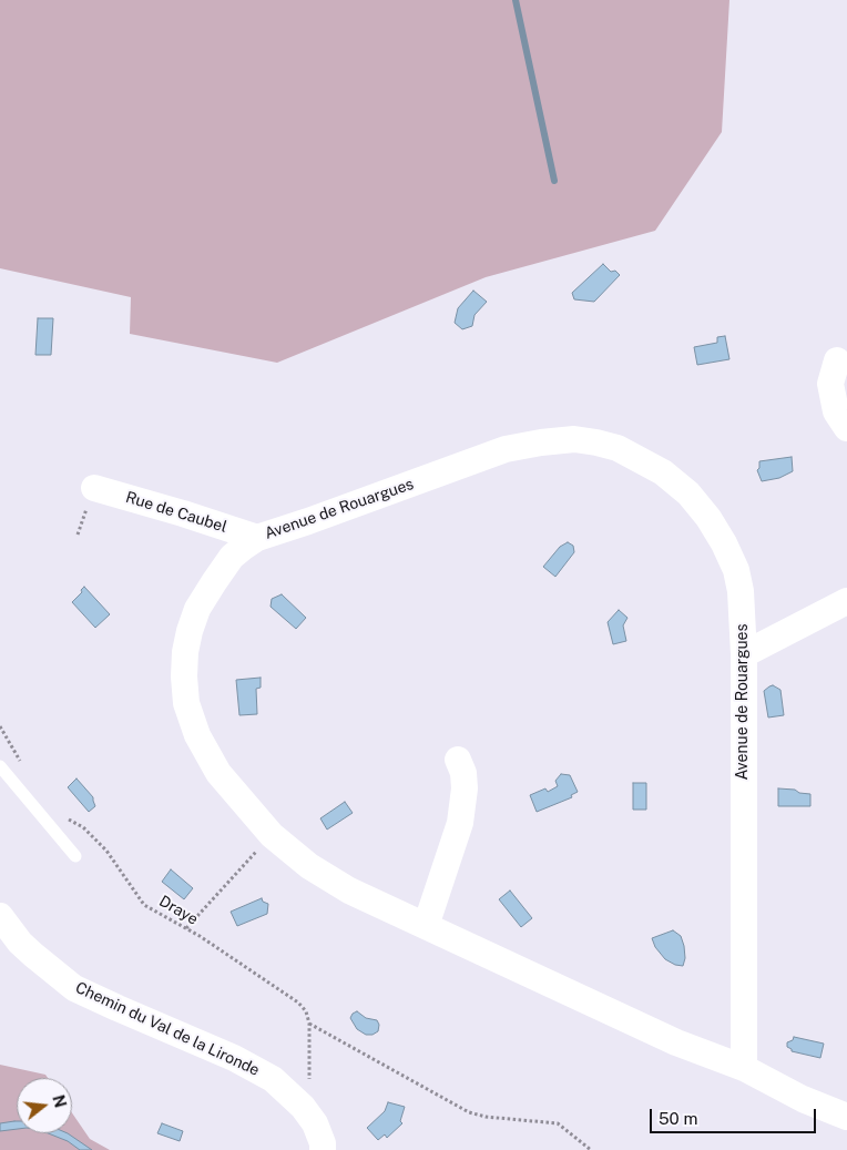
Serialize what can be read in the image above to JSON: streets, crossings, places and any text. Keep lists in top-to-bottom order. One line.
{"streets":{"street":["Avenue de Rouargues","Rue de Caubel","Chemin du Val de la Lironde"],"path":["Draye"]},"crossings":[["Avenue de Rouargues","Rue de Caubel"],["Draye","Chemin du Val de la Lironde"]],"scale_bar":"50 m","north":"right"}
